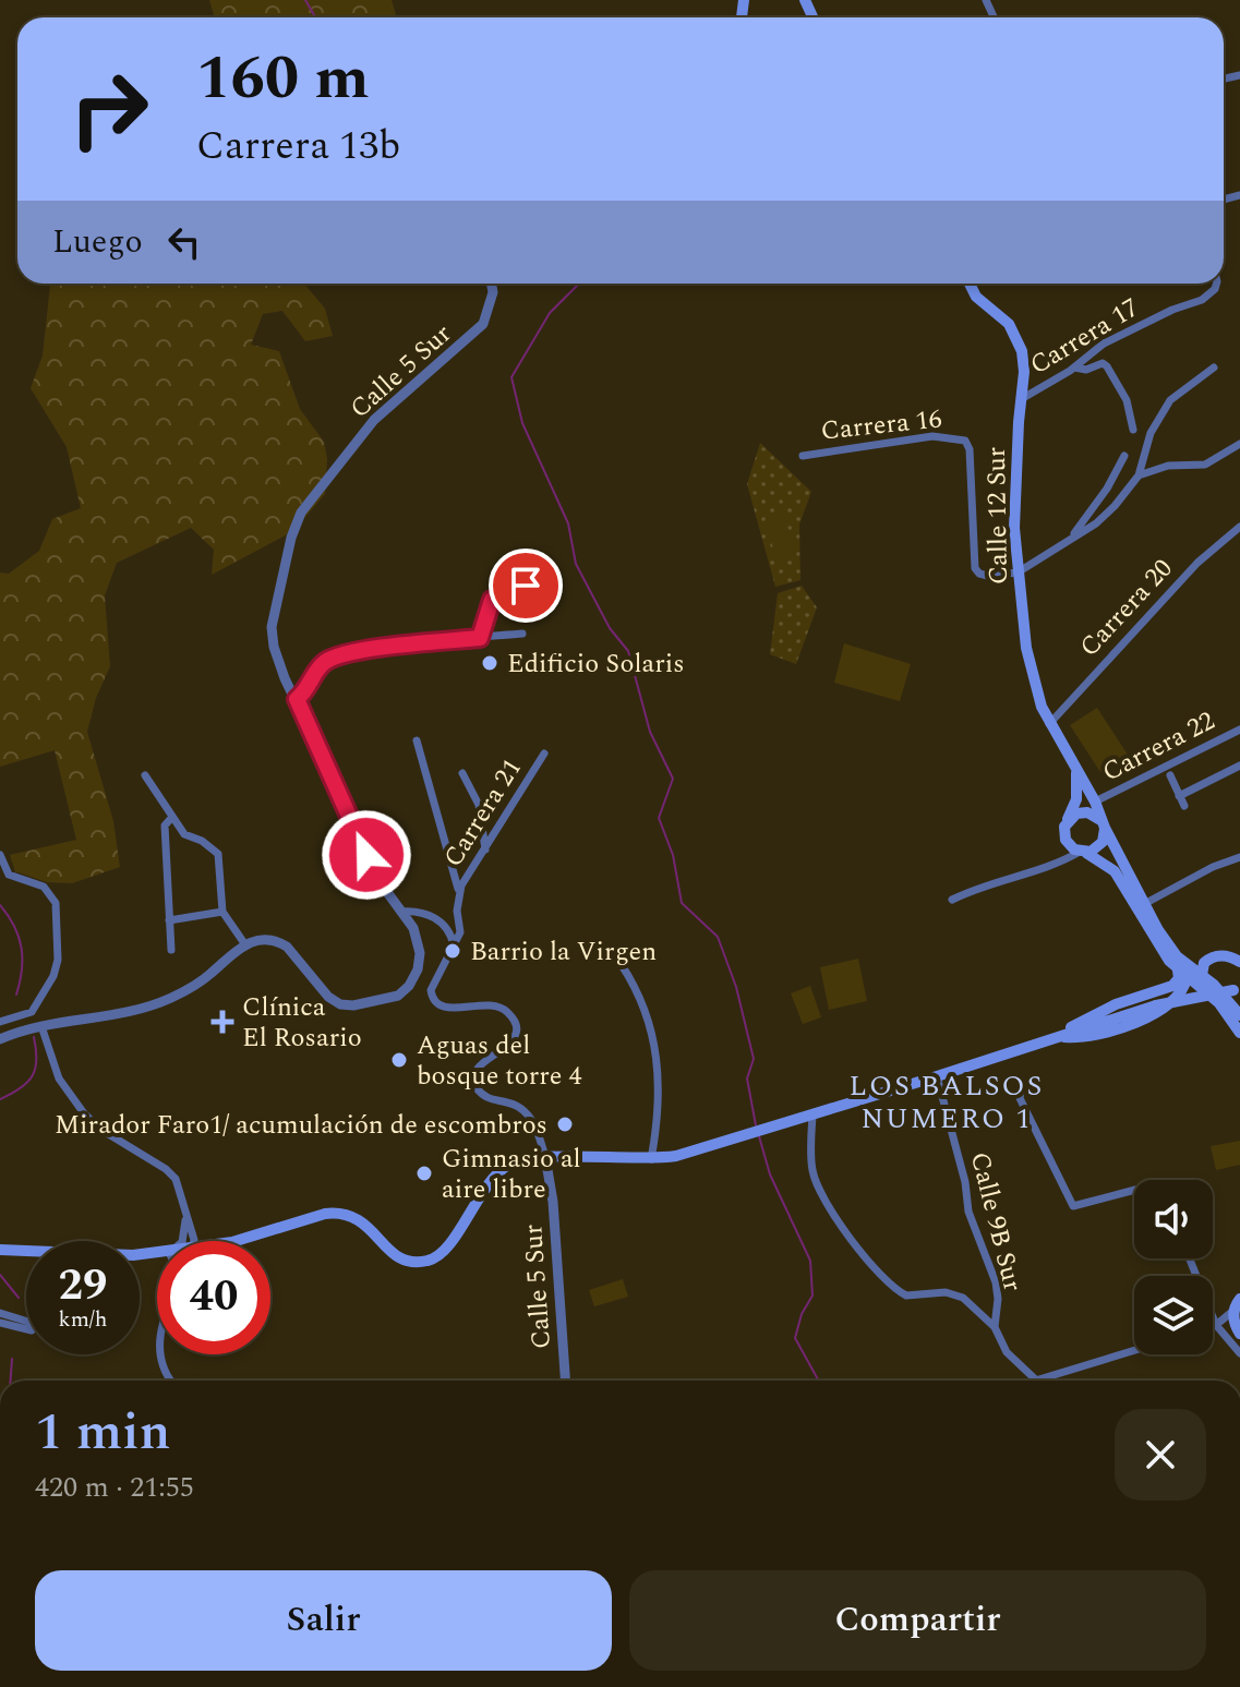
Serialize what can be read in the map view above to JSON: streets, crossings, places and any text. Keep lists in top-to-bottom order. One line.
{"streets":{"main road":["Calle 12 Sur"],"street":["Carrera 17","Calle 5 Sur","Carrera 16","Carrera 20","Carrera 22","Carrera 21","Calle 9B Sur"]},"crossings":[["Carrera 17","Calle 12 Sur"],["Calle 5 Sur","Carrera 21"],["Carrera 16","Calle 12 Sur"],["Calle 12 Sur","Carrera 20"],["Calle 12 Sur","Carrera 22"]],"districts":["LOS BALSOS NUMERO 1"],"places":{"other":["Edificio Solaris","Barrio la Virgen","Aguas del bosque torre 4","Mirador Faro1/ acumulación de escombros","Gimnasio al aire libre"],"health":["Clínica El Rosario"]},"page":{"turn":["160 m","Carrera 13b"],"then":"Luego","speed":"29 km/h","limit":"40","heading":["1 min","420 m · 21:55"],"buttons":["Salir","Compartir"]}}
